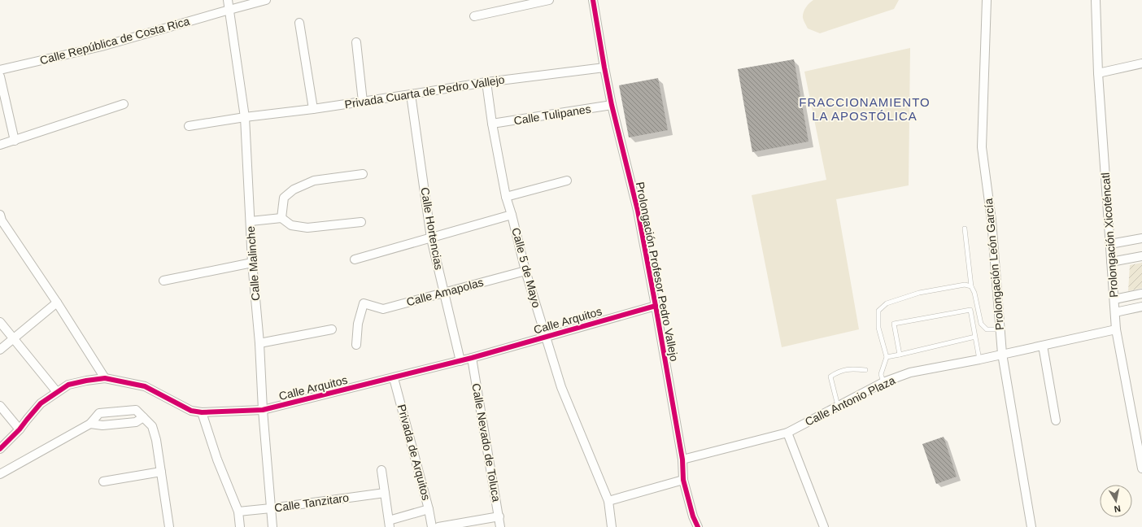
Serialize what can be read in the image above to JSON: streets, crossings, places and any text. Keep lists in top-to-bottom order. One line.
{"streets":{"street":["Calle República de Costa Rica","Privada Cuarta de Pedro Vallejo","Calle Tulipanes","Calle Hortencias","Prolongación Xicoténcatl","Calle Malinche","Prolongación León García","Calle 5 de Mayo","Prolongación Profesor Pedro Vallejo","Calle Amapolas","Calle Arquitos","Calle Antonio Plaza","Calle Nevado de Toluca","Privada de Arquitos","Calle Tanzitaro"]},"crossings":[["Calle República de Costa Rica","Calle Malinche"],["Privada Cuarta de Pedro Vallejo","Calle Hortencias"],["Privada Cuarta de Pedro Vallejo","Calle Malinche"],["Privada Cuarta de Pedro Vallejo","Calle 5 de Mayo"],["Privada Cuarta de Pedro Vallejo","Prolongación Profesor Pedro Vallejo"],["Calle Tulipanes","Calle 5 de Mayo"],["Calle Tulipanes","Prolongación Profesor Pedro Vallejo"],["Calle Hortencias","Calle Amapolas"],["Calle Hortencias","Calle Arquitos"],["Prolongación Xicoténcatl","Calle Antonio Plaza"],["Calle Malinche","Calle Arquitos"],["Calle Malinche","Calle Tanzitaro"],["Prolongación León García","Calle Antonio Plaza"],["Calle 5 de Mayo","Calle Amapolas"],["Calle 5 de Mayo","Calle Arquitos"],["Prolongación Profesor Pedro Vallejo","Calle Arquitos"],["Prolongación Profesor Pedro Vallejo","Calle Antonio Plaza"],["Calle Arquitos","Calle Nevado de Toluca"],["Calle Arquitos","Privada de Arquitos"]],"districts":["FRACCIONAMIENTO LA APOSTÓLICA"],"north":"bottom"}
